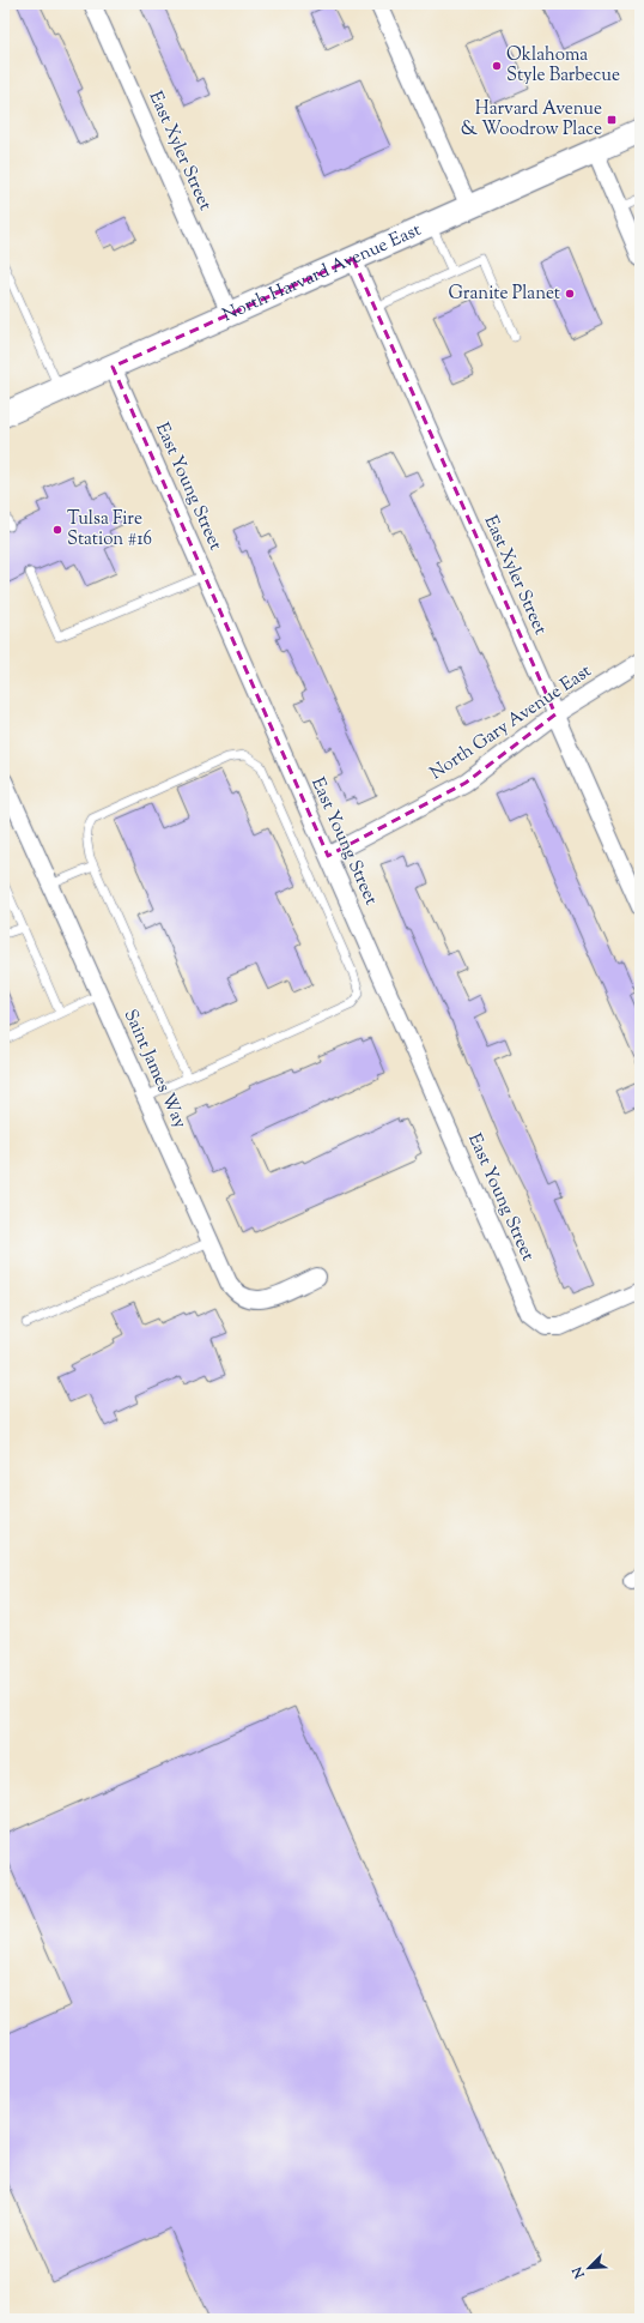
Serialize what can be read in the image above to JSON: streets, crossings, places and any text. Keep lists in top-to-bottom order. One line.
{"streets":{"main road":["North Harvard Avenue East"],"street":["East Xyler Street","East Young Street","North Gary Avenue East","Saint James Way"]},"crossings":[["East Xyler Street","North Harvard Avenue East"],["East Xyler Street","North Gary Avenue East"],["North Harvard Avenue East","East Young Street"],["East Young Street","North Gary Avenue East"]],"places":{"other":["Oklahoma Style Barbecue","Granite Planet","Tulsa Fire Station #16"],"transit":["Harvard Avenue & Woodrow Place"]},"north":"bottom left"}
